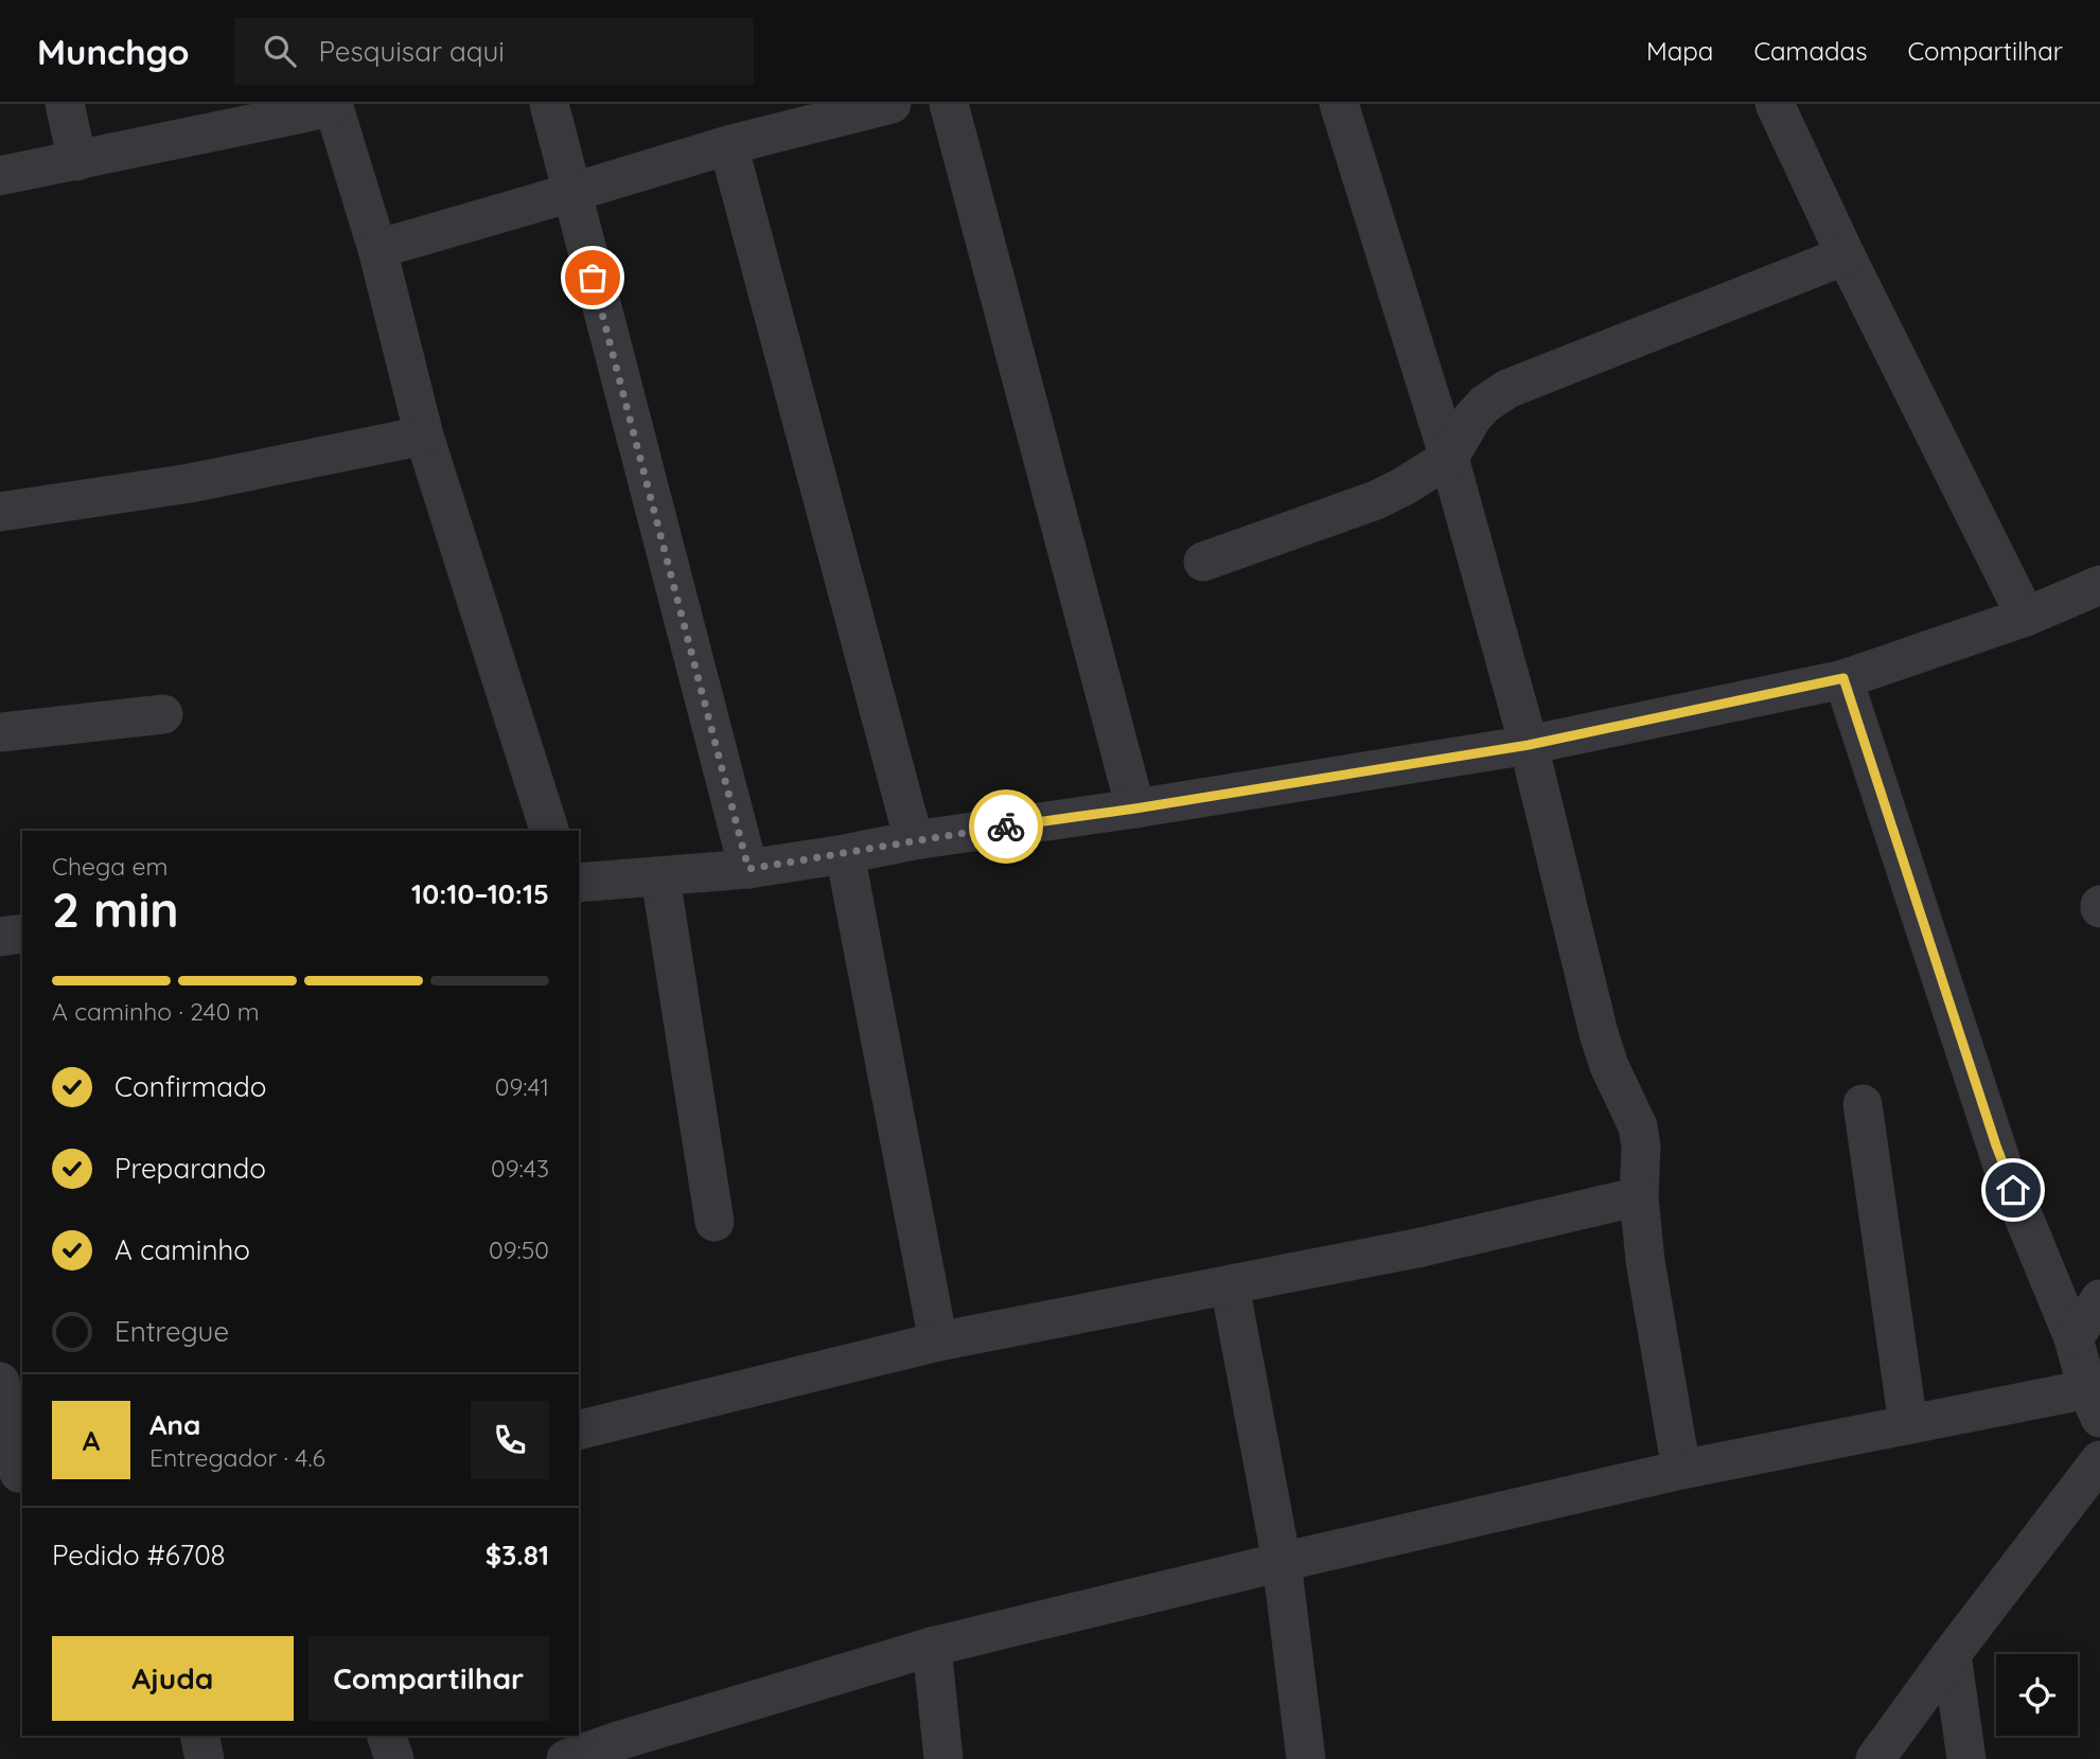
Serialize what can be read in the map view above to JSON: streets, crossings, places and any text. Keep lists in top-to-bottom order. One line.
{"page":{"header":"Munchgo","search":"Pesquisar aqui","nav":["Mapa","Camadas","Compartilhar"],"heading":["2 min","Chega em","10:10–10:15"],"panel":["Ana","Entregador · 4.6","Pedido #6708","$3.81"],"bar":"A caminho · 240 m","list":[["Confirmado","09:41"],["Preparando","09:43"],["A caminho","09:50"],"Entregue"],"round":"A","buttons":["Ajuda","Compartilhar"]}}
